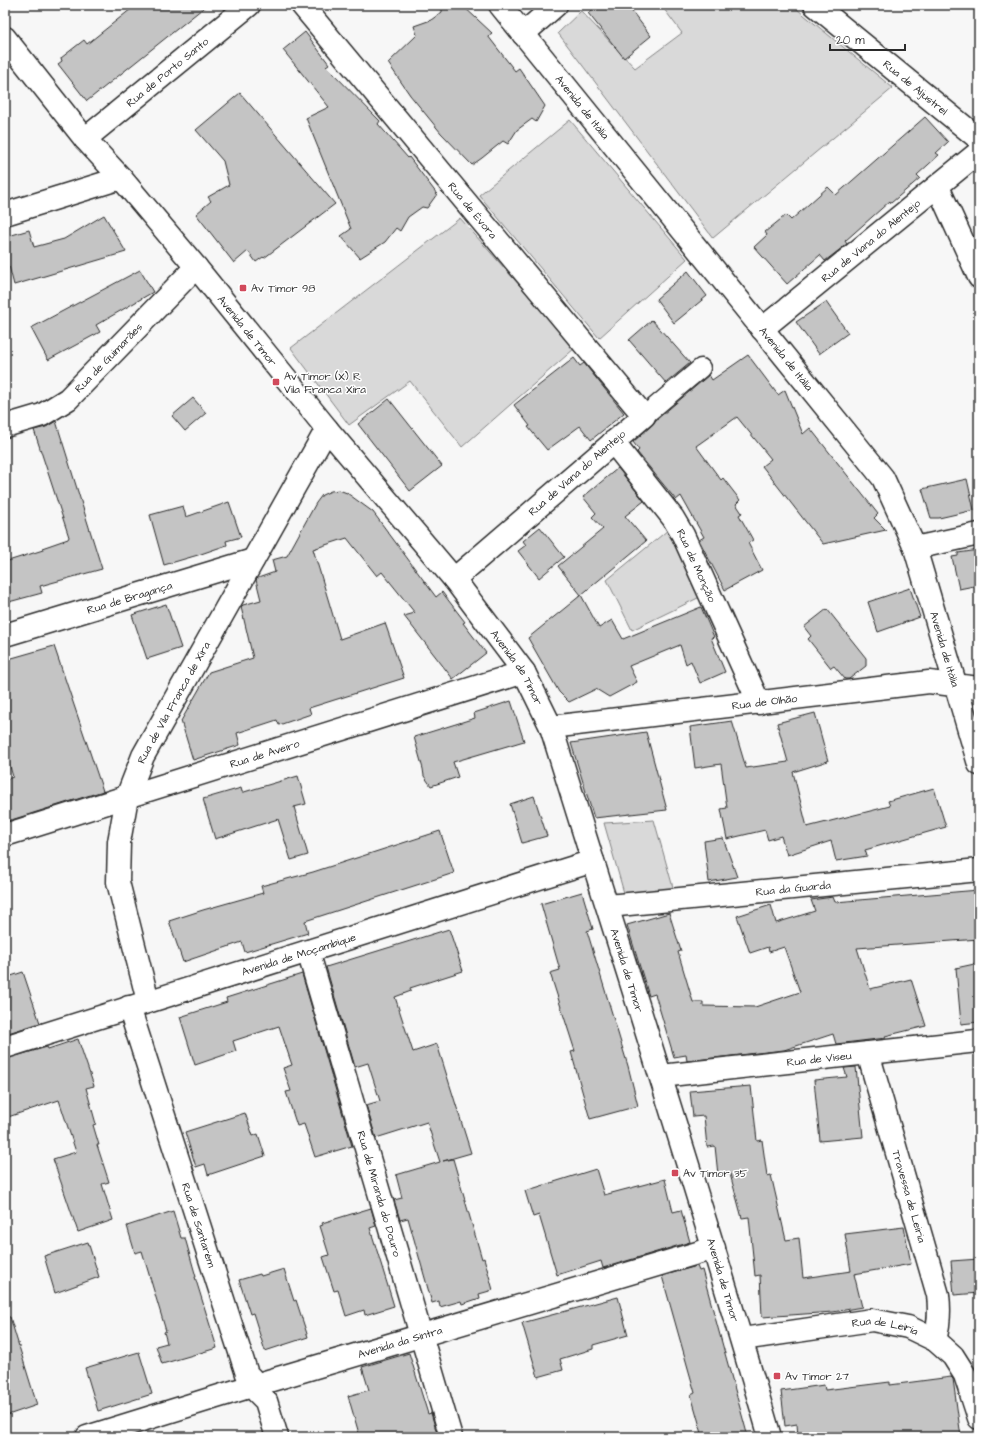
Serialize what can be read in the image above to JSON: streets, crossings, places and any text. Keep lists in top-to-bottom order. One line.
{"streets":{"street":["Rua de Porto Santo","Rua de Aljustrel","Avenida de Itália","Rua de Évora","Rua de Viana do Alentejo","Avenida de Timor","Rua de Guimarães","Rua de Monção","Rua de Bragança","Rua de Olhão","Rua de Vila Franca de Xira","Rua de Aveiro","Rua da Guarda","Avenida de Moçambique","Rua de Viseu","Rua de Miranda do Douro","Travessa de Leiria","Rua de Santarém","Rua de Leiria","Avenida da Sintra"]},"crossings":[["Rua de Porto Santo","Avenida de Timor"],["Avenida de Itália","Rua de Viana do Alentejo"],["Avenida de Itália","Rua de Olhão"],["Rua de Évora","Rua de Viana do Alentejo"],["Rua de Viana do Alentejo","Avenida de Timor"],["Rua de Viana do Alentejo","Rua de Monção"],["Avenida de Timor","Rua de Guimarães"],["Avenida de Timor","Rua de Olhão"],["Avenida de Timor","Rua de Vila Franca de Xira"],["Avenida de Timor","Rua de Aveiro"],["Avenida de Timor","Rua da Guarda"],["Avenida de Timor","Avenida de Moçambique"],["Avenida de Timor","Rua de Viseu"],["Avenida de Timor","Rua de Leiria"],["Avenida de Timor","Avenida da Sintra"],["Rua de Monção","Rua de Olhão"],["Rua de Bragança","Rua de Vila Franca de Xira"],["Rua de Vila Franca de Xira","Rua de Aveiro"],["Rua de Vila Franca de Xira","Avenida de Moçambique"],["Rua de Vila Franca de Xira","Rua de Santarém"],["Avenida de Moçambique","Rua de Miranda do Douro"],["Avenida de Moçambique","Rua de Santarém"],["Rua de Viseu","Travessa de Leiria"],["Rua de Miranda do Douro","Avenida da Sintra"],["Travessa de Leiria","Rua de Leiria"],["Rua de Santarém","Avenida da Sintra"]],"places":{"transit":["Av Timor 98","Av Timor (X) R Vila Franca Xira","Av Timor 35","Av Timor 27"]},"scale_bar":"20 m"}
